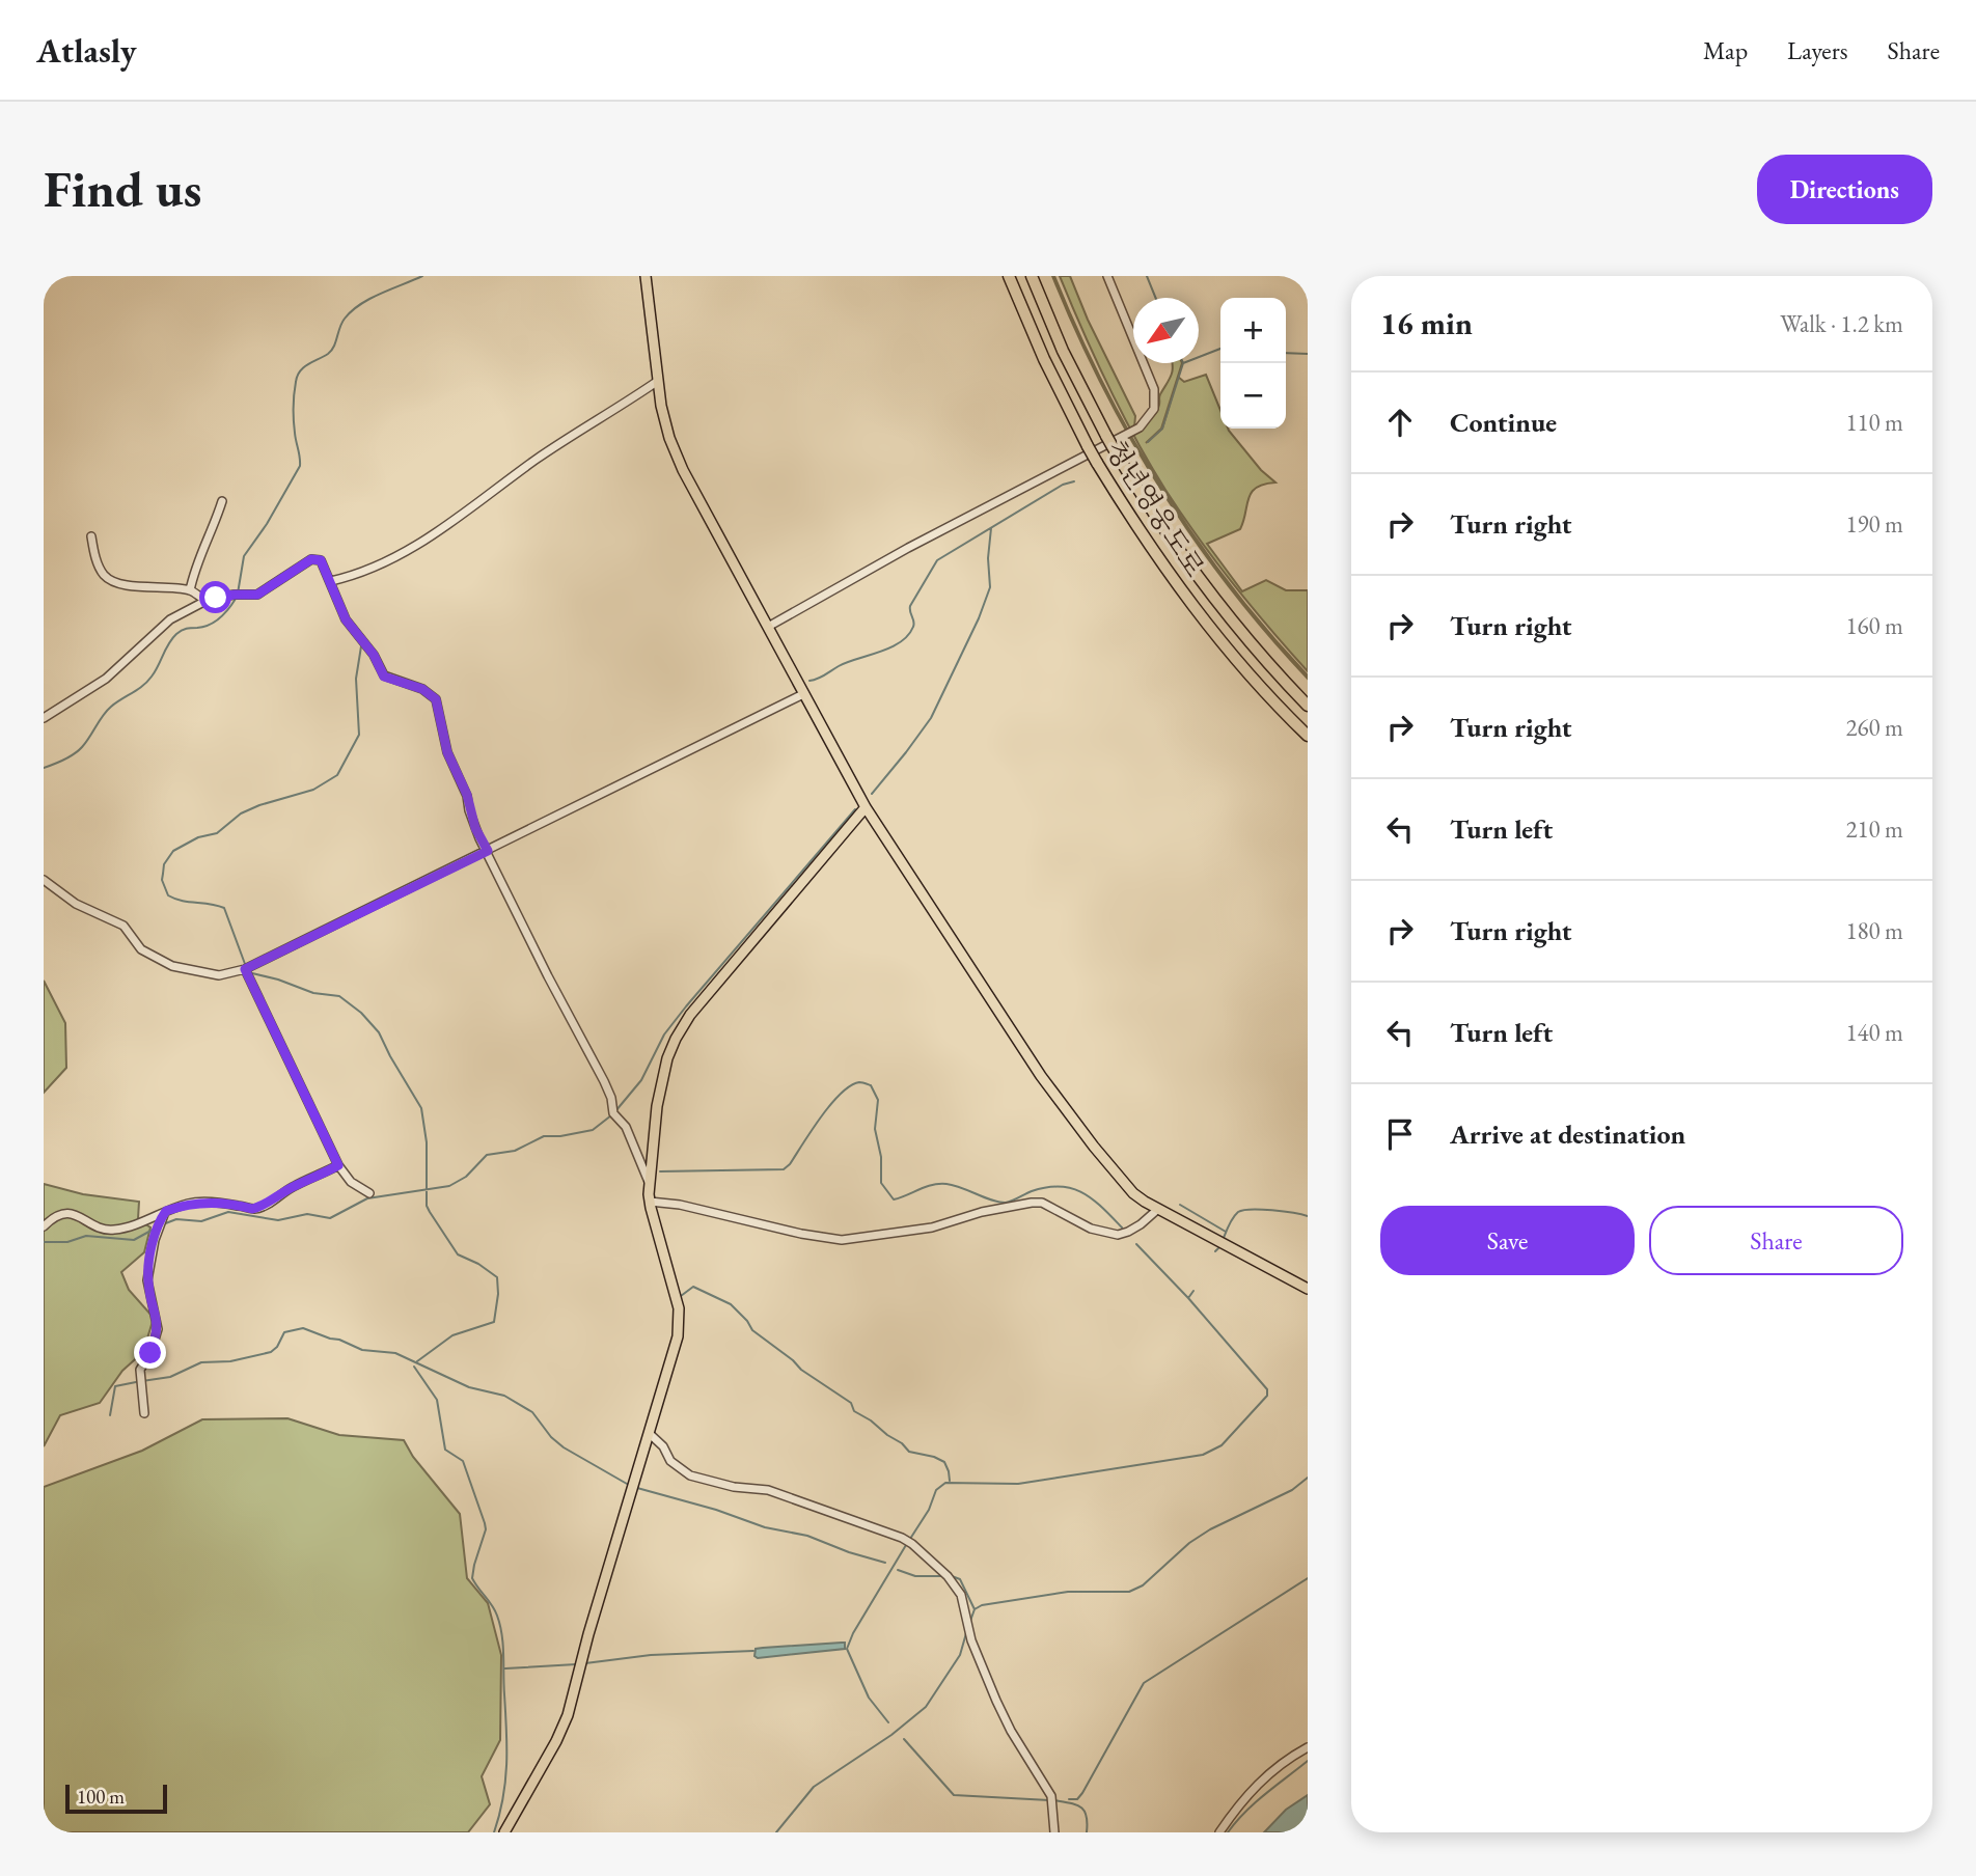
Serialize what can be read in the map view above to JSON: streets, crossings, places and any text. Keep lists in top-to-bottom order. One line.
{"streets":{"highway":["청년영웅도로"]},"scale_bar":"100 m","north":"bottom left","page":{"header":"Atlasly","nav":["Map","Layers","Share"],"buttons":["Directions",["Save","Share"]],"title":"Find us","heading":["16 min","Walk · 1.2 km"],"map_buttons":["+","−"],"list":[["Continue","110 m"],["Turn right","190 m"],["Turn right","160 m"],["Turn right","260 m"],["Turn left","210 m"],["Turn right","180 m"],["Turn left","140 m"],"Arrive at destination"],"scale":"100 m"}}
